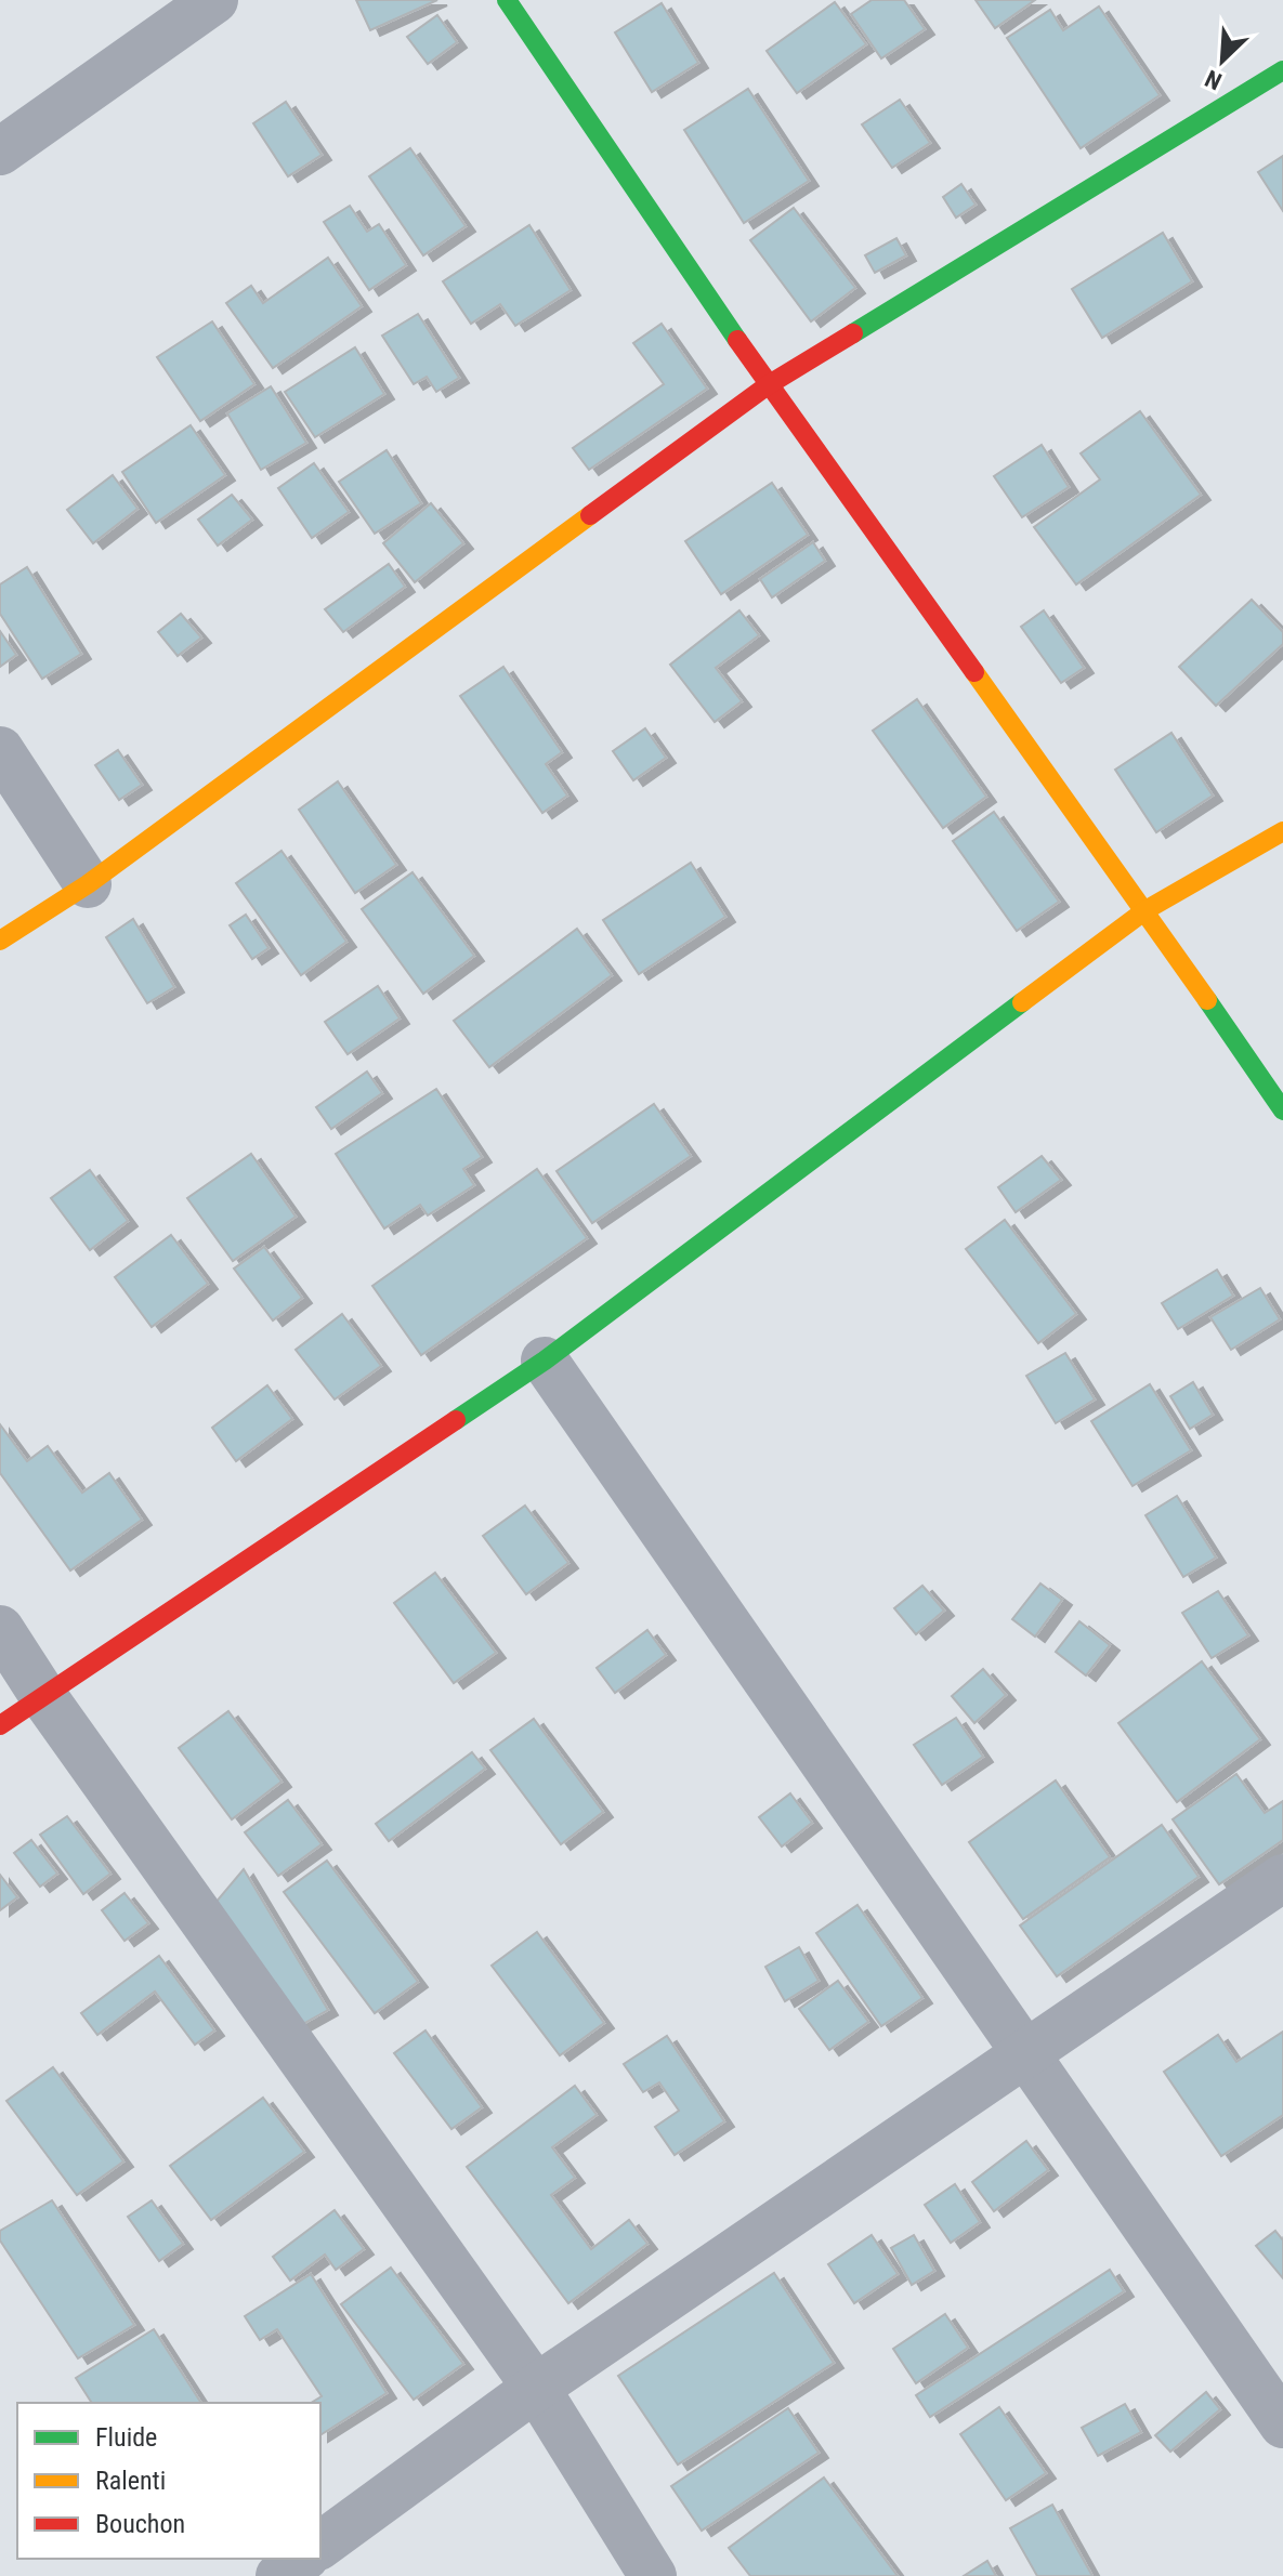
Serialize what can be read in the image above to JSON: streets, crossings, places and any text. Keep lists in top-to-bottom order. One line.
{"legend":["Fluide","Ralenti","Bouchon"],"north":"bottom left"}
